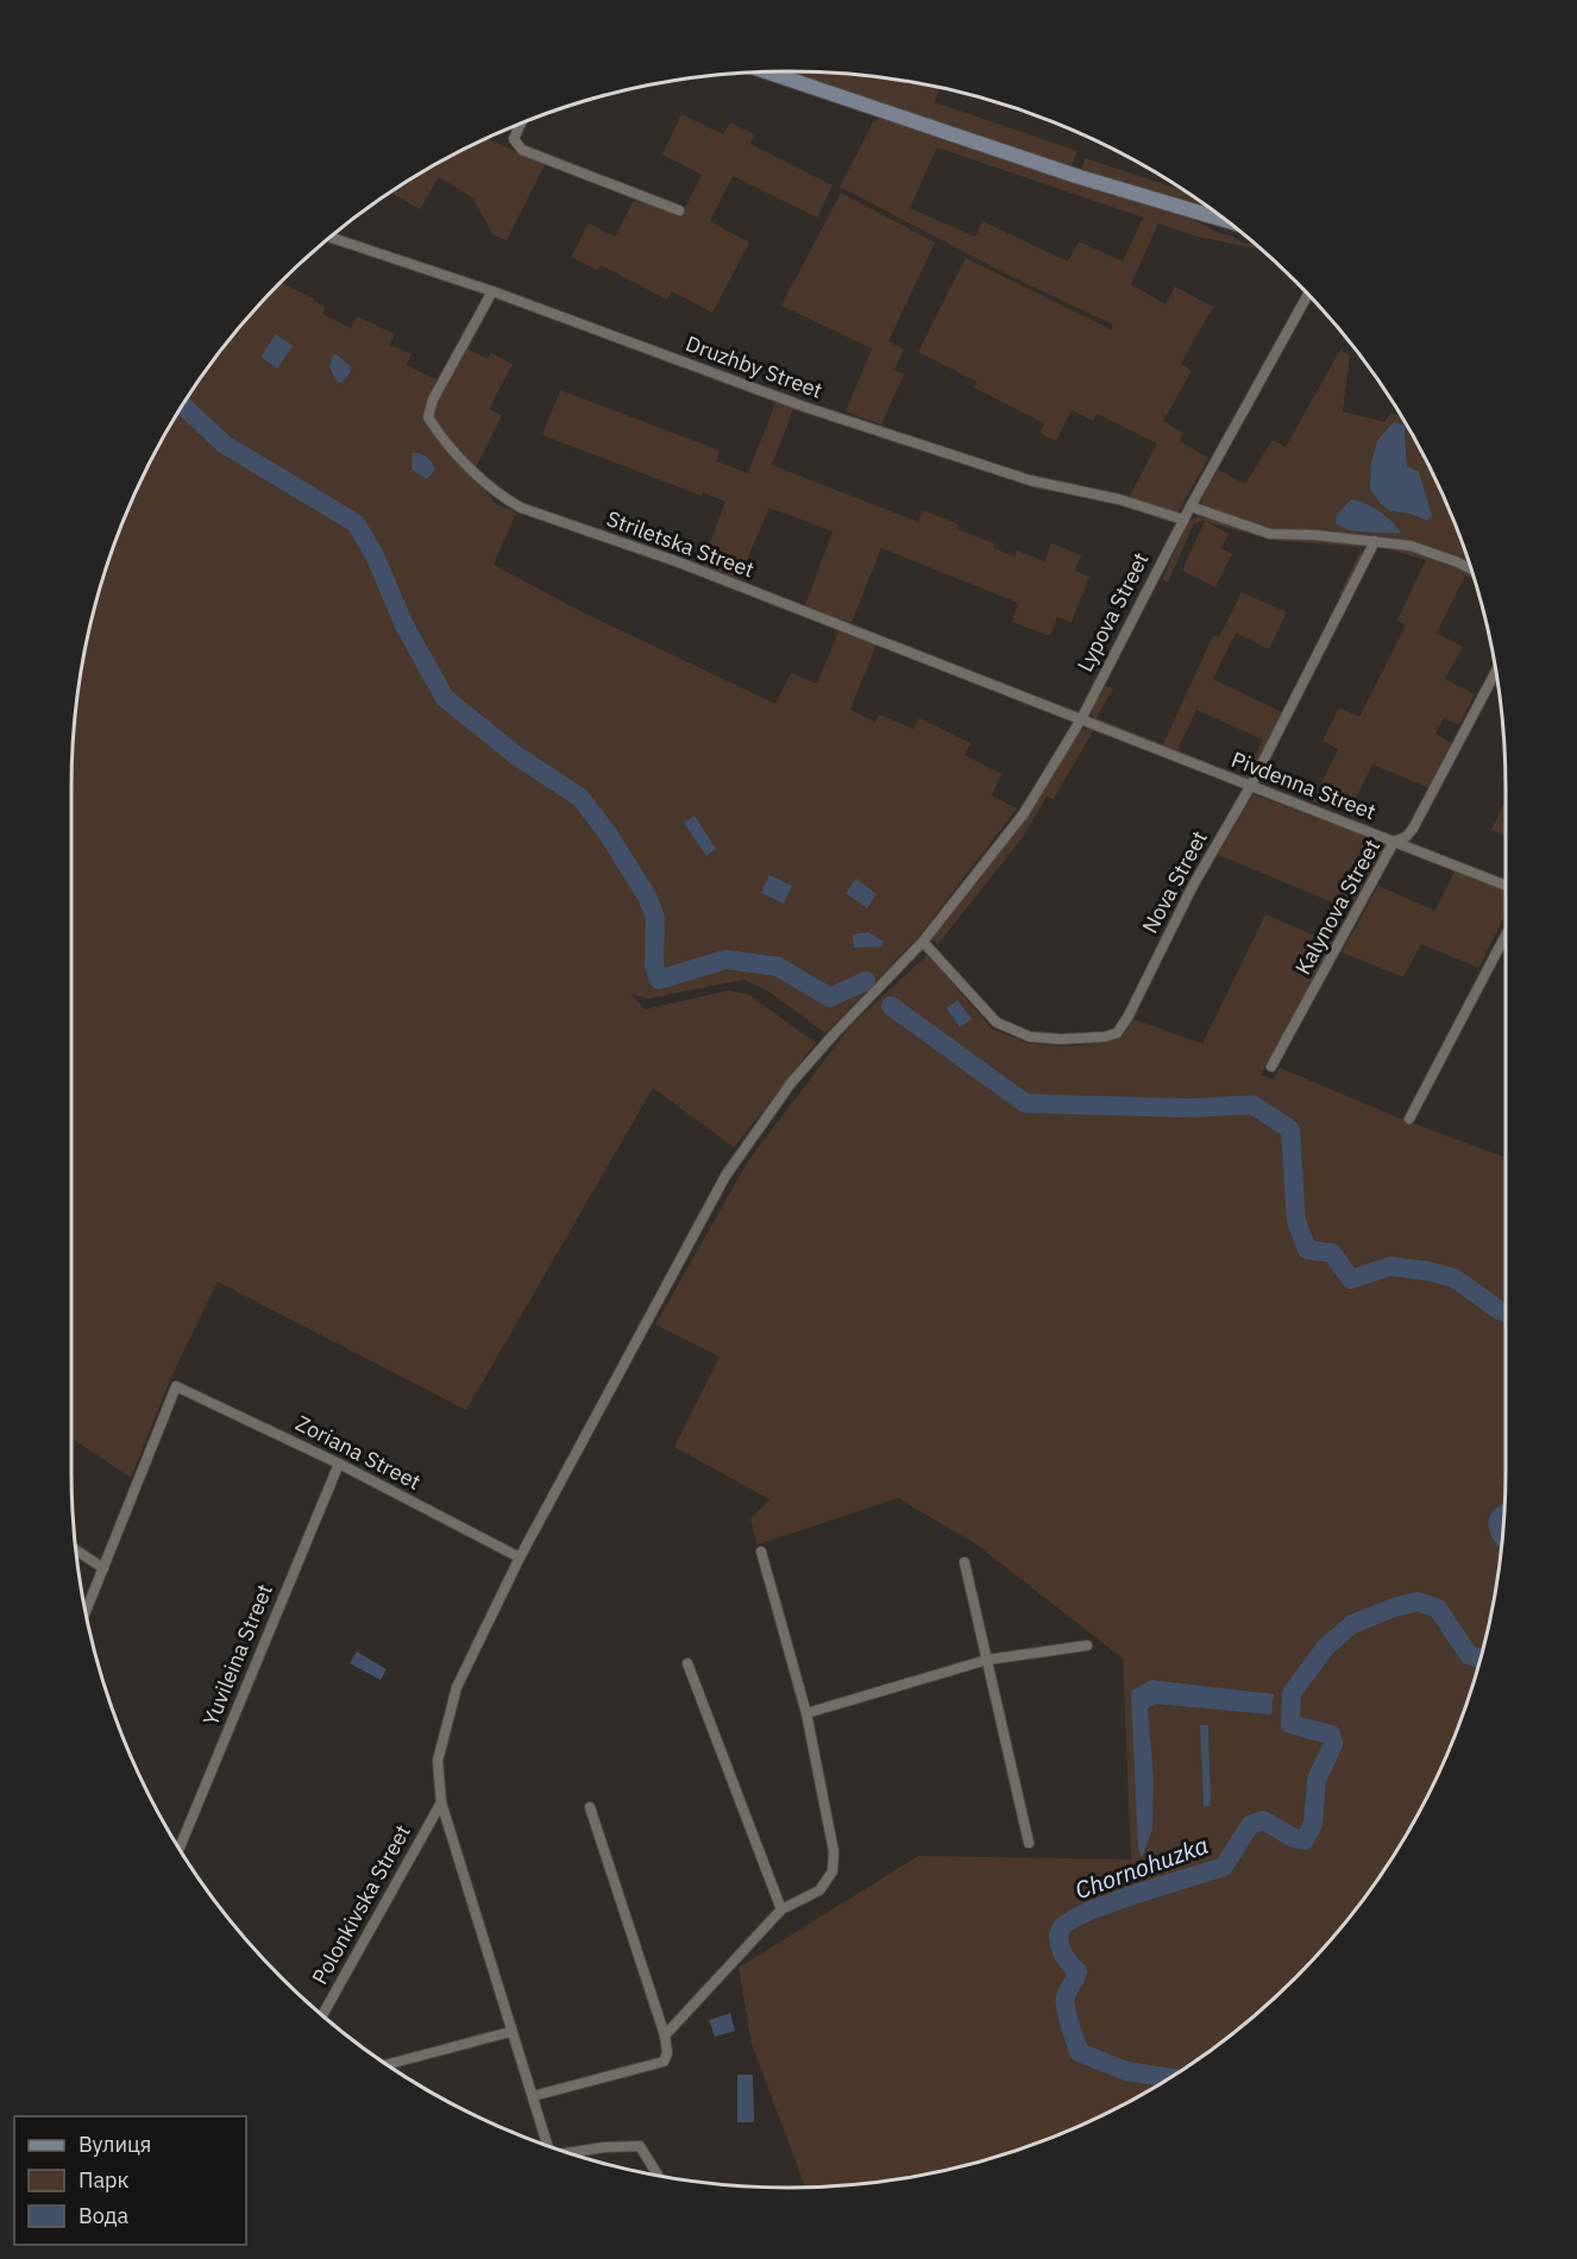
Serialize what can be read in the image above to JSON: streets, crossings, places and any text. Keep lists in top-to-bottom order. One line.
{"streets":{"street":["Druzhby Street","Striletska Street","Lypova Street","Pivdenna Street","Nova Street","Kalynova Street","Zoriana Street","Yuvileina Street","Polonkivska Street"]},"crossings":[["Druzhby Street","Striletska Street"],["Druzhby Street","Lypova Street"],["Striletska Street","Lypova Street"],["Striletska Street","Pivdenna Street"],["Lypova Street","Pivdenna Street"],["Lypova Street","Nova Street"],["Lypova Street","Zoriana Street"],["Lypova Street","Polonkivska Street"],["Pivdenna Street","Nova Street"],["Pivdenna Street","Kalynova Street"],["Zoriana Street","Yuvileina Street"]],"water":["Chornohuzka"],"legend":["Вулиця","Парк","Вода"]}
